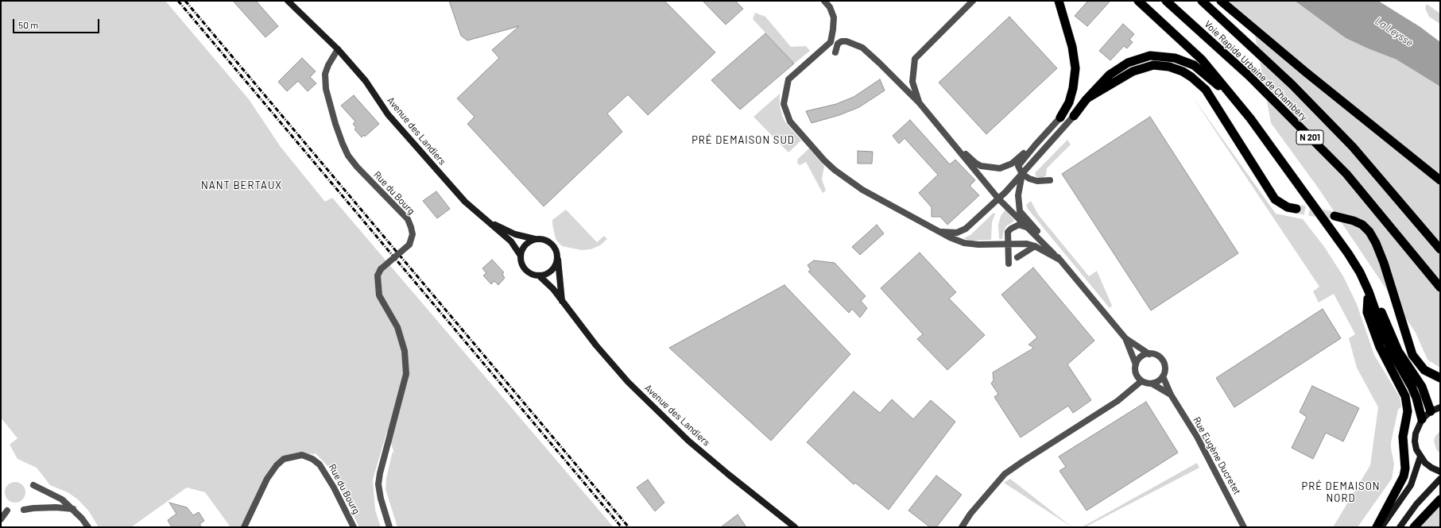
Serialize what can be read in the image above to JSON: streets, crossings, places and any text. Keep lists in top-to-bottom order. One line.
{"streets":{"highway":["Voie Rapide Urbaine de Chambéry","N 201"],"main road":["Avenue des Landiers"],"street":["Rue du Bourg","Rue Eugène Ducretet"]},"crossings":[["Avenue des Landiers","Rue du Bourg"]],"districts":["PRÉ DEMAISON SUD","NANT BERTAUX","PRÉ DEMAISON NORD"],"water":["La Leysse"],"scale_bar":"50 m"}
